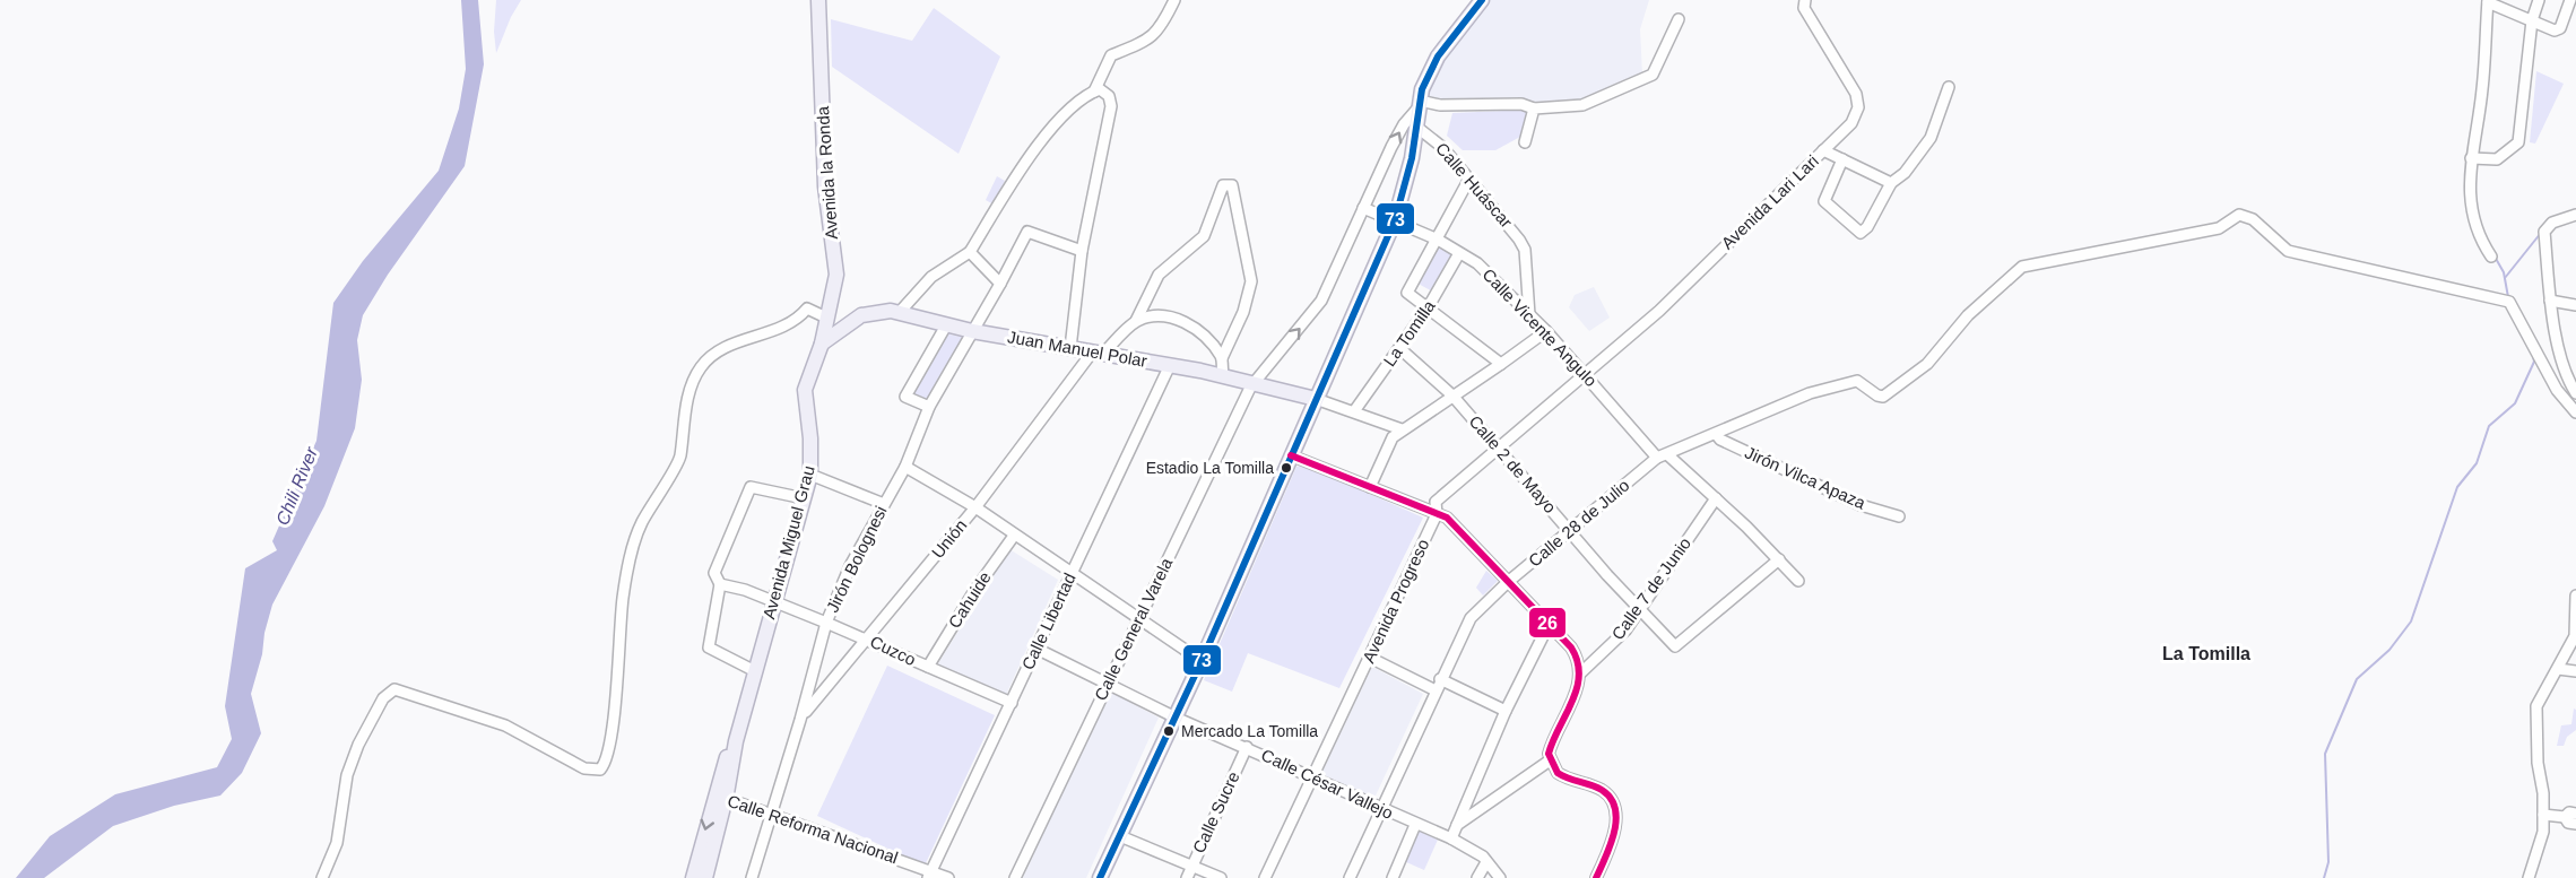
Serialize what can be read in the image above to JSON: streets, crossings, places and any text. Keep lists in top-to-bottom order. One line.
{"streets":{"main road":["Avenida la Ronda","Juan Manuel Polar","Avenida Miguel Grau"],"street":["Calle Huáscar","Avenida Lari Lari","Calle Vicente Angulo","La Tomilla","Calle 2 de Mayo","Jirón Vilca Apaza","Calle 28 de Julio","Unión","Jirón Bolognesi","Calle 7 de Junio","Cahuide","Avenida Progreso","Calle Libertad","Calle General Varela","Cuzco","Calle César Vallejo","Calle Sucre","Calle Reforma Nacional"]},"crossings":[["Avenida la Ronda","Juan Manuel Polar"],["Avenida la Ronda","Avenida Miguel Grau"],["Calle Huáscar","Calle Vicente Angulo"],["Avenida Lari Lari","Calle Vicente Angulo"],["Avenida Lari Lari","Avenida Progreso"],["Calle Vicente Angulo","La Tomilla"],["Calle Vicente Angulo","Calle 28 de Julio"],["Calle Vicente Angulo","Avenida Progreso"],["Calle Vicente Angulo","Calle General Varela"],["La Tomilla","Calle 2 de Mayo"],["Juan Manuel Polar","Unión"],["Juan Manuel Polar","Avenida Miguel Grau"],["Juan Manuel Polar","Jirón Bolognesi"],["Juan Manuel Polar","Calle Libertad"],["Juan Manuel Polar","Calle General Varela"],["Calle 2 de Mayo","Calle 28 de Julio"],["Calle 2 de Mayo","Calle 7 de Junio"],["Calle 2 de Mayo","Avenida Progreso"],["Jirón Vilca Apaza","Calle 28 de Julio"],["Calle 28 de Julio","Calle César Vallejo"],["Unión","Jirón Bolognesi"],["Unión","Cuzco"],["Avenida Miguel Grau","Cuzco"],["Avenida Miguel Grau","Calle Reforma Nacional"],["Jirón Bolognesi","Cuzco"],["Jirón Bolognesi","Calle Reforma Nacional"],["Cahuide","Cuzco"],["Avenida Progreso","Calle César Vallejo"],["Calle Libertad","Cuzco"],["Calle Libertad","Calle César Vallejo"],["Calle Libertad","Calle Reforma Nacional"],["Calle General Varela","Calle César Vallejo"],["Calle César Vallejo","Calle Sucre"]],"one_way":["Calle General Varela"],"districts":["La Tomilla"],"water":["Chili River"],"places":["Estadio La Tomilla","Mercado La Tomilla"],"lines":["transit line 73","transit line 26"]}
